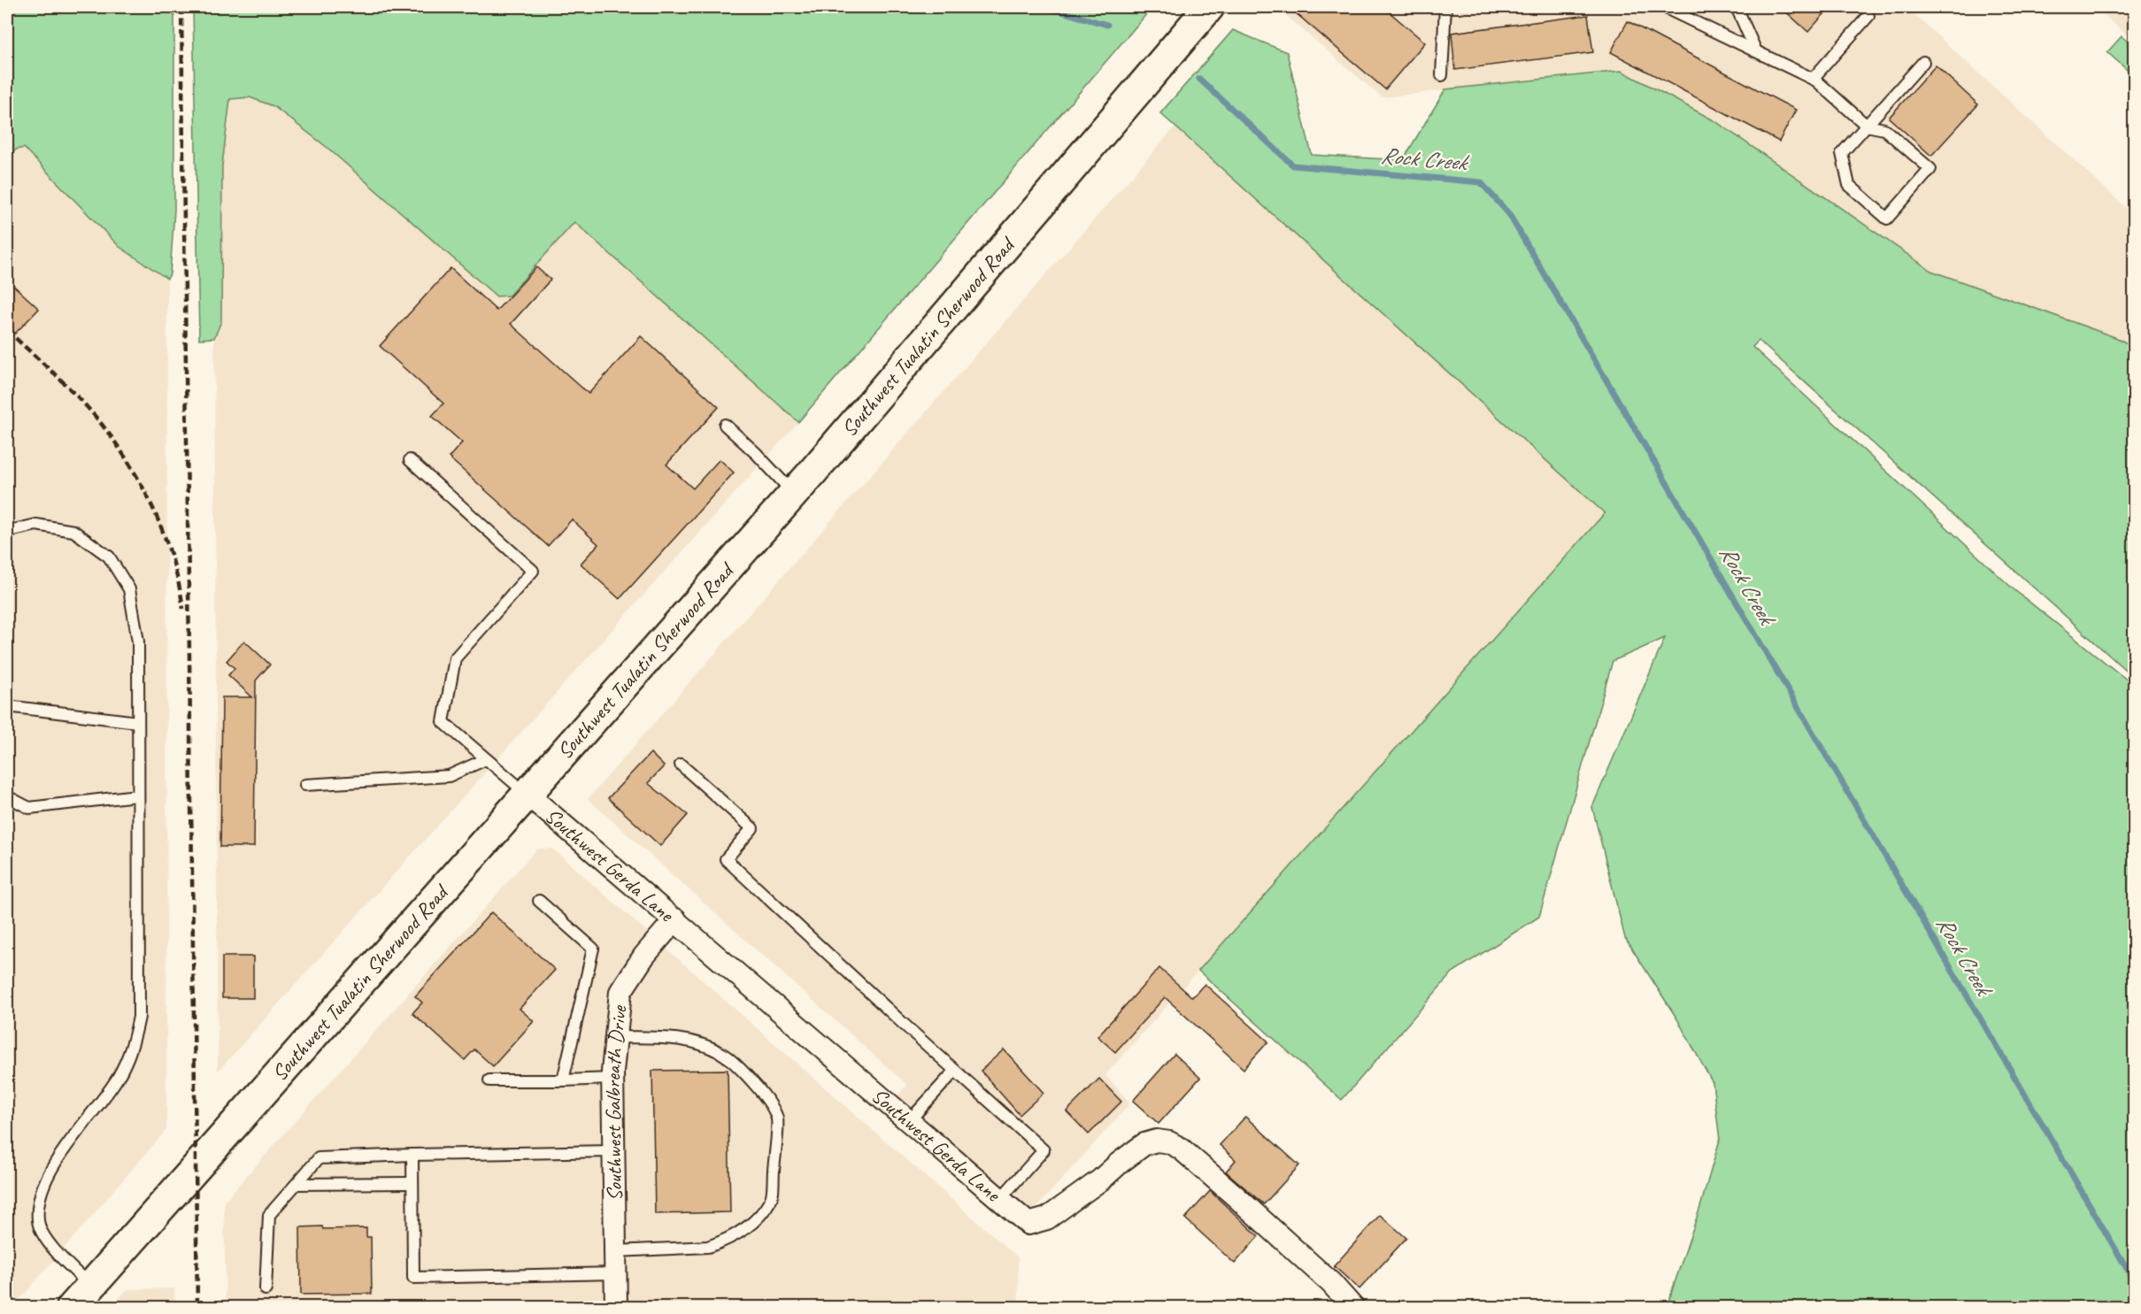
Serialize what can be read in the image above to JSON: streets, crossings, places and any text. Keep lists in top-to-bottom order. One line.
{"streets":{"highway":["Southwest Tualatin Sherwood Road"],"street":["Southwest Gerda Lane","Southwest Galbreath Drive"]},"crossings":[["Southwest Tualatin Sherwood Road","Southwest Gerda Lane"],["Southwest Gerda Lane","Southwest Galbreath Drive"]],"water":["Rock Creek"]}
